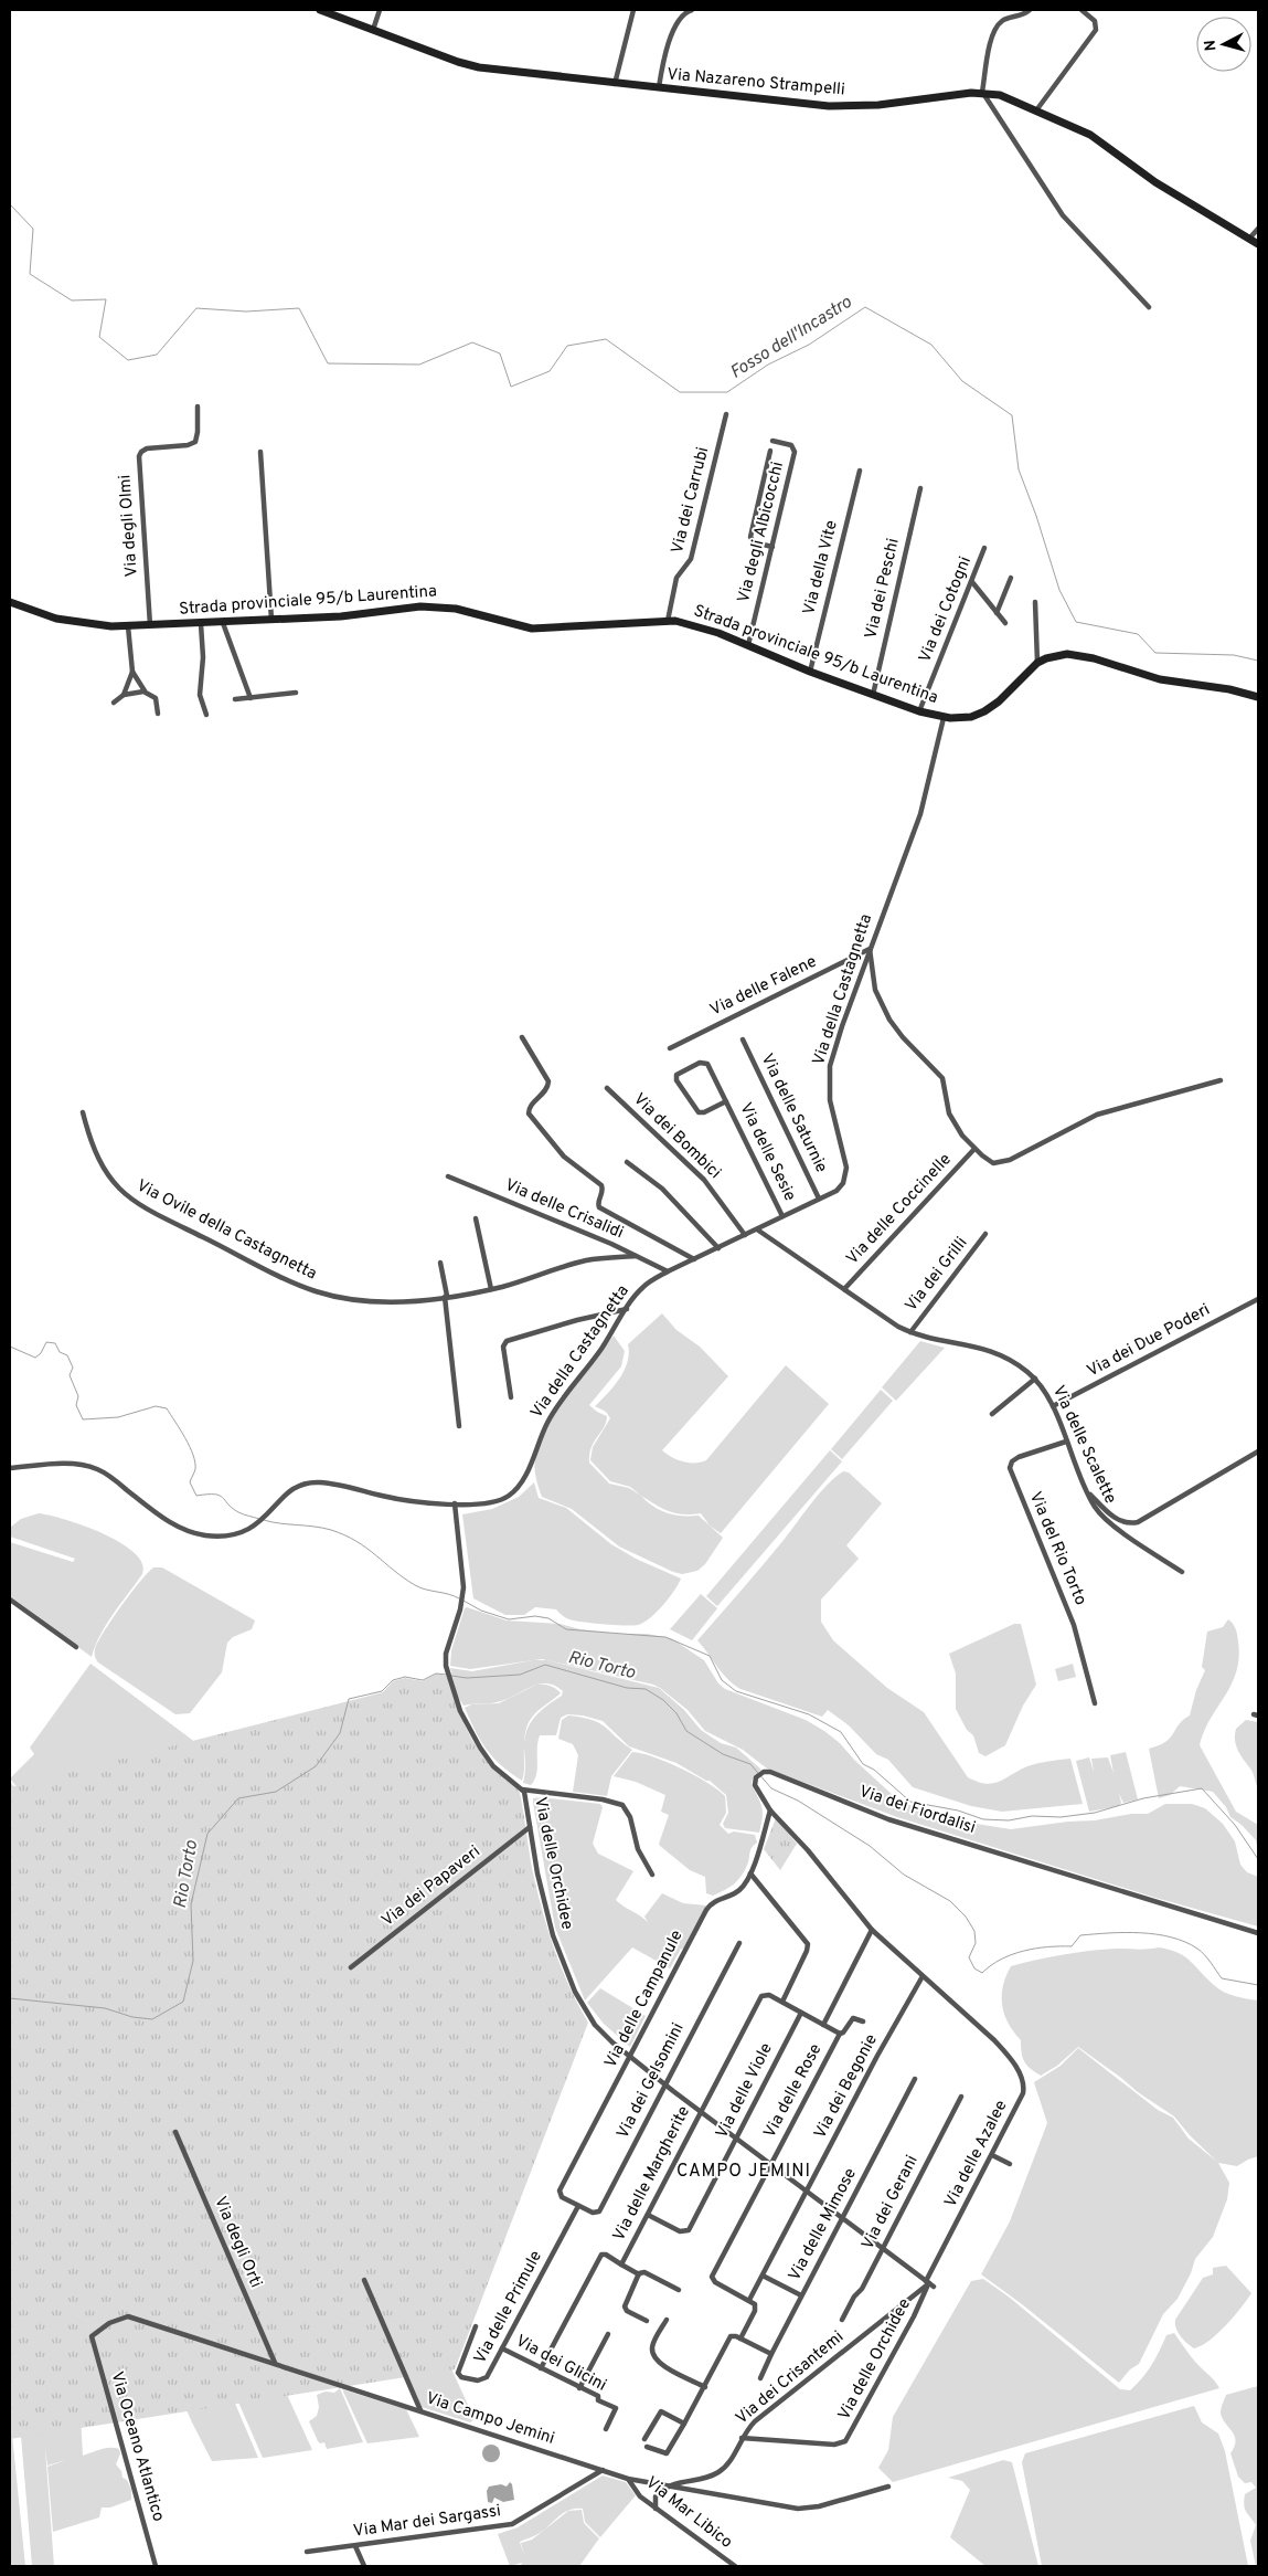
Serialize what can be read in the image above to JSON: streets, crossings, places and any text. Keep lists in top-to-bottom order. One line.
{"streets":{"main road":["Via Nazareno Strampelli","Strada provinciale 95/b Laurentina"],"street":["Via dei Carrubi","Via degli Olmi","Via degli Albicocchi","Via della Vite","Via dei Peschi","Via dei Cotogni","Via delle Falene","Via della Castagnetta","Via delle Saturnie","Via dei Bombici","Via delle Sesie","Via delle Crisalidi","Via delle Coccinelle","Via Ovile della Castagnetta","Via dei Grilli","Via dei Due Poderi","Via delle Scalette","Via del Rio Torto","Via dei Fiordalisi","Via delle Orchidee","Via dei Papaveri","Via delle Campanule","Via dei Gelsomini","Via dei Begonie","Via delle Viole","Via delle Rose","Via delle Azalee","Via delle Margherite","Via dei Gerani","Via delle Mimose","Via degli Orti","Via delle Primule","Via dei Glicini","Via dei Crisantemi","Via Campo Jemini","Via Oceano Atlantico","Via Mar Libico","Via Mar dei Sargassi"]},"crossings":[["Via dei Carrubi","Strada provinciale 95/b Laurentina"],["Via degli Olmi","Strada provinciale 95/b Laurentina"],["Via degli Albicocchi","Strada provinciale 95/b Laurentina"],["Via della Vite","Strada provinciale 95/b Laurentina"],["Via dei Peschi","Strada provinciale 95/b Laurentina"],["Strada provinciale 95/b Laurentina","Via dei Cotogni"],["Strada provinciale 95/b Laurentina","Via della Castagnetta"],["Via delle Falene","Via della Castagnetta"],["Via della Castagnetta","Via delle Saturnie"],["Via della Castagnetta","Via dei Bombici"],["Via della Castagnetta","Via delle Sesie"],["Via della Castagnetta","Via delle Crisalidi"],["Via della Castagnetta","Via delle Scalette"],["Via della Castagnetta","Via delle Orchidee"],["Via delle Crisalidi","Via Ovile della Castagnetta"],["Via delle Coccinelle","Via delle Scalette"],["Via dei Grilli","Via delle Scalette"],["Via dei Due Poderi","Via delle Scalette"],["Via delle Scalette","Via del Rio Torto"],["Via dei Fiordalisi","Via delle Campanule"],["Via dei Fiordalisi","Via delle Azalee"],["Via delle Orchidee","Via dei Papaveri"],["Via delle Orchidee","Via delle Campanule"],["Via delle Orchidee","Via dei Gelsomini"],["Via delle Orchidee","Via dei Begonie"],["Via delle Orchidee","Via delle Viole"],["Via delle Orchidee","Via delle Rose"],["Via delle Orchidee","Via delle Azalee"],["Via delle Orchidee","Via delle Margherite"],["Via delle Orchidee","Via dei Gerani"],["Via delle Orchidee","Via delle Mimose"],["Via delle Orchidee","Via dei Crisantemi"],["Via delle Campanule","Via dei Gelsomini"],["Via delle Campanule","Via delle Primule"],["Via dei Gelsomini","Via delle Primule"],["Via dei Begonie","Via delle Rose"],["Via dei Begonie","Via delle Azalee"],["Via delle Viole","Via delle Margherite"],["Via delle Azalee","Via dei Crisantemi"],["Via delle Margherite","Via dei Glicini"],["Via degli Orti","Via Campo Jemini"],["Via delle Primule","Via dei Glicini"],["Via dei Crisantemi","Via Campo Jemini"],["Via Campo Jemini","Via Oceano Atlantico"],["Via Campo Jemini","Via Mar Libico"],["Via Campo Jemini","Via Mar dei Sargassi"]],"districts":["CAMPO JEMINI"],"water":["Fosso dell'Incastro","Rio Torto"],"north":"left"}
